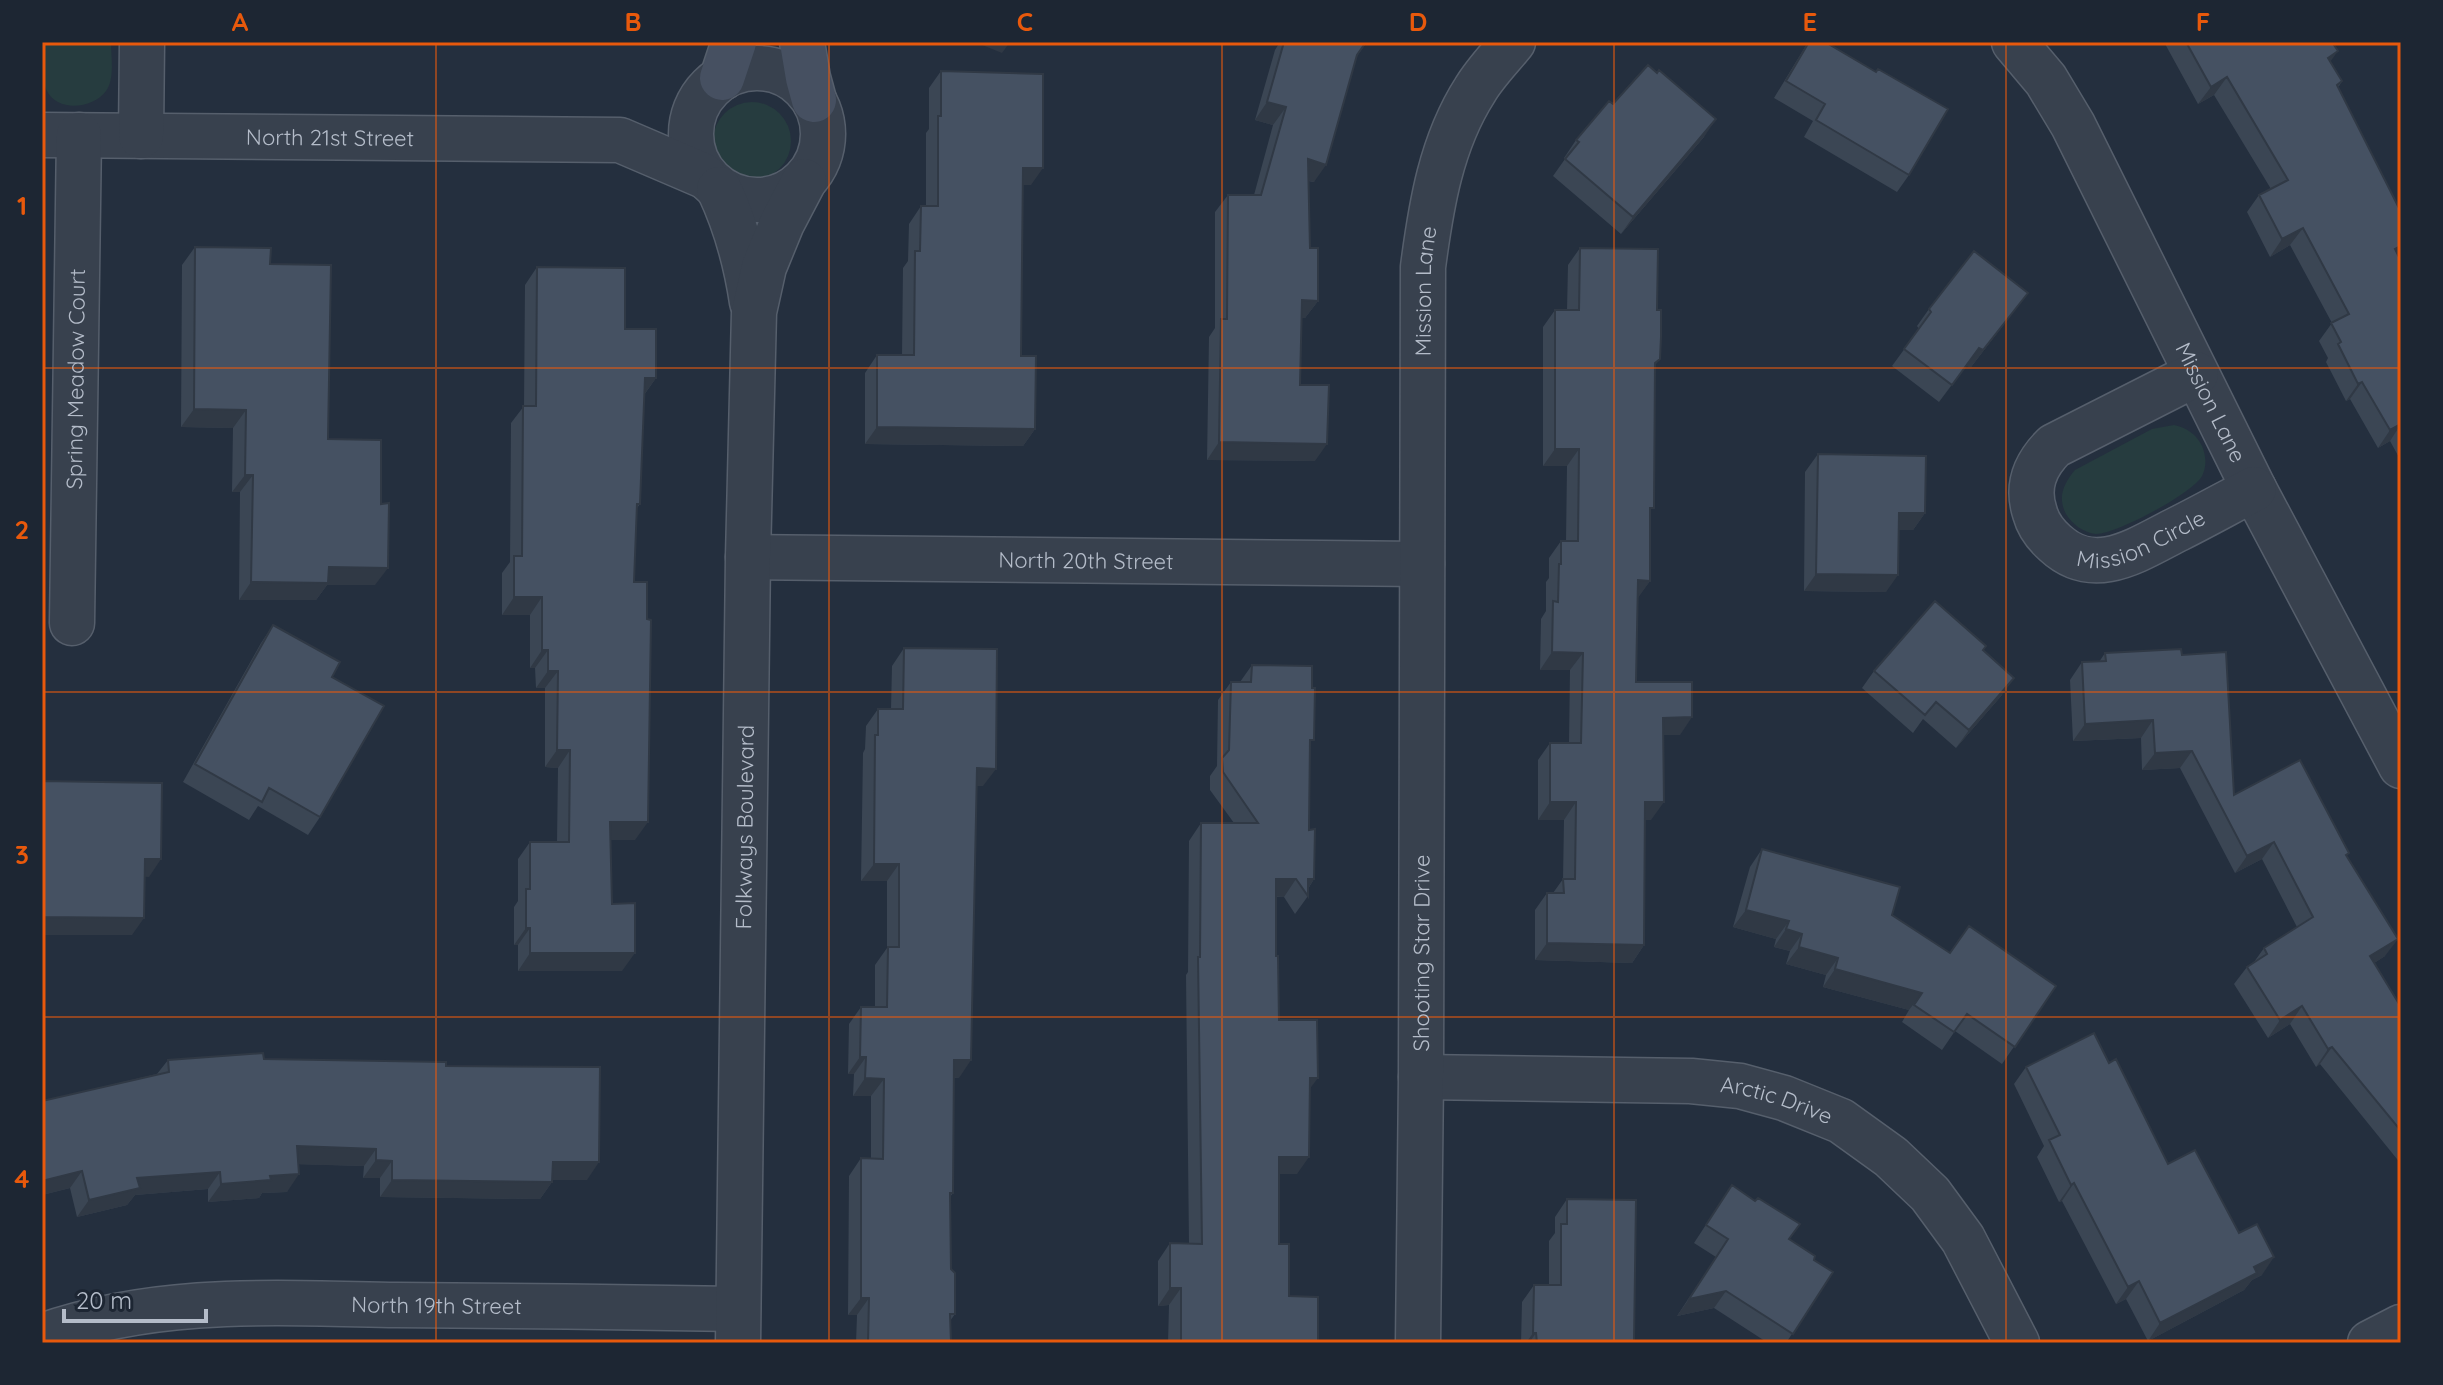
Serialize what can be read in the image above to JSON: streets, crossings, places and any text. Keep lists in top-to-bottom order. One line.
{"streets":{"street":["North 21st Street","Mission Lane","Spring Meadow Court","Mission Circle","North 20th Street","Folkways Boulevard","Shooting Star Drive","Arctic Drive","North 19th Street"]},"crossings":[["North 21st Street","Spring Meadow Court"],["North 21st Street","Folkways Boulevard"],["Mission Lane","Mission Circle"],["Mission Lane","North 20th Street"],["Mission Lane","Shooting Star Drive"],["North 20th Street","Folkways Boulevard"],["North 20th Street","Shooting Star Drive"],["Folkways Boulevard","North 19th Street"],["Shooting Star Drive","Arctic Drive"]],"scale_bar":"20 m","grid":{"columns":["A","B","C","D","E","F"],"rows":["1","2","3","4"]}}
